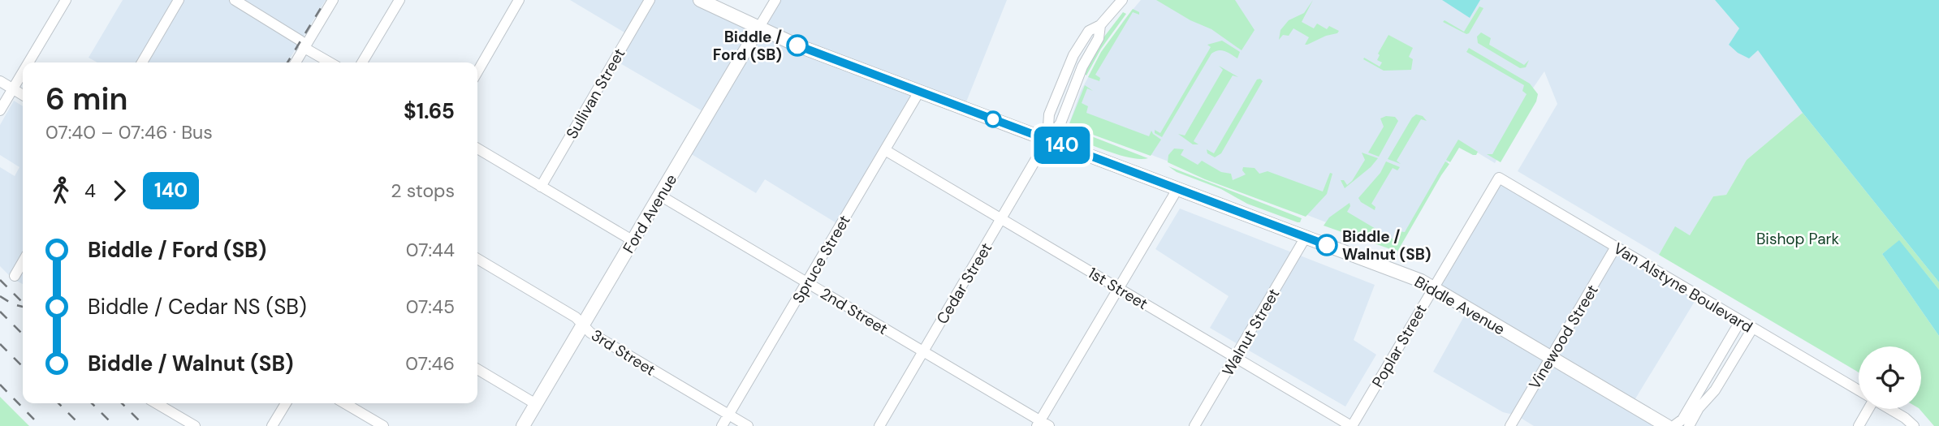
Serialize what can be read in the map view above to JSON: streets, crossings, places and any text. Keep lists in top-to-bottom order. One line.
{"streets":{"main road":["Ford Avenue","Biddle Avenue"],"street":["Sullivan Street","Spruce Street","Cedar Street","Van Alstyne Boulevard","1st Street","2nd Street","Walnut Street","Vinewood Street","Poplar Street","3rd Street"]},"crossings":[["Ford Avenue","Biddle Avenue"],["Ford Avenue","2nd Street"],["Ford Avenue","3rd Street"],["Spruce Street","1st Street"],["Spruce Street","Biddle Avenue"],["Spruce Street","2nd Street"],["Spruce Street","3rd Street"],["Cedar Street","1st Street"],["Cedar Street","Biddle Avenue"],["Cedar Street","2nd Street"],["Van Alstyne Boulevard","Vinewood Street"],["Van Alstyne Boulevard","Poplar Street"],["1st Street","Walnut Street"],["1st Street","Poplar Street"],["Biddle Avenue","Walnut Street"],["Biddle Avenue","Vinewood Street"],["Biddle Avenue","Poplar Street"]],"parks":["Bishop Park"],"places":["Biddle / Ford (SB)","Biddle / Walnut (SB)"],"lines":["bus line 140"],"page":{"on_map":"140","heading":["6 min","07:40 – 07:46 · Bus","$1.65"],"legs":["4","140","2 stops"],"list":[{"name":"Biddle / Ford (SB)","value":"07:44"},{"name":"Biddle / Cedar NS (SB)","value":"07:45"},{"name":"Biddle / Walnut (SB)","value":"07:46"}]}}
